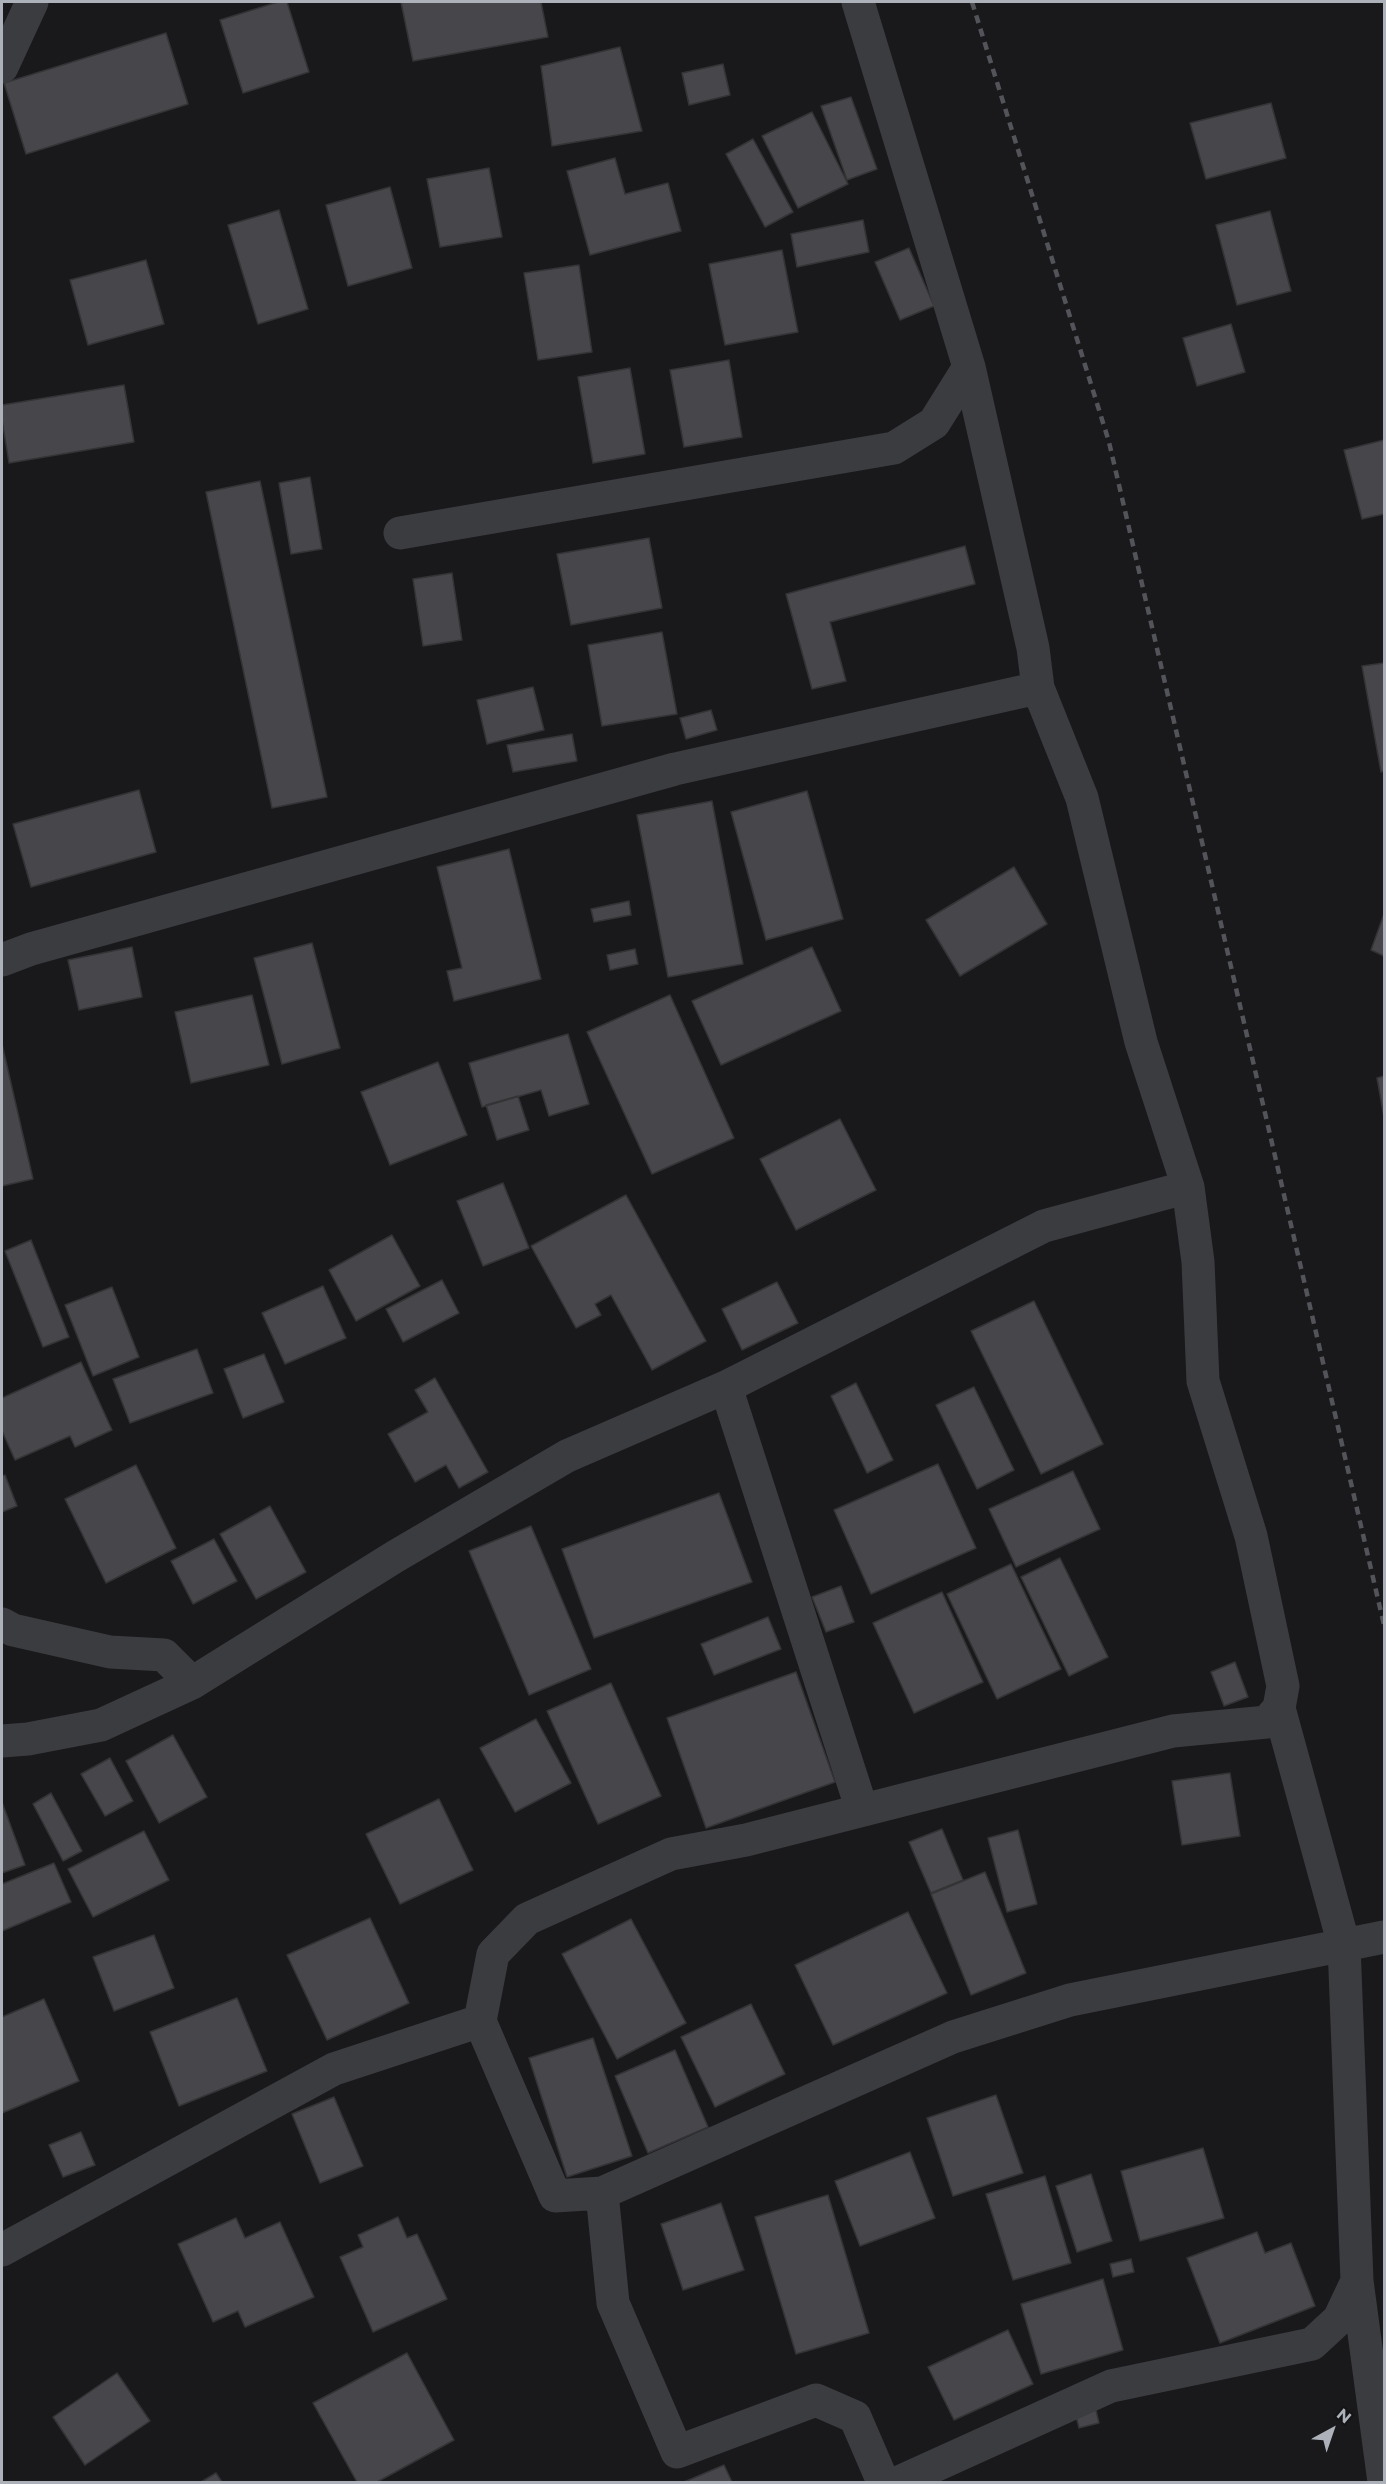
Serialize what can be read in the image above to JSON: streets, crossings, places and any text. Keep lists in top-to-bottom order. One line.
{"north":"top right"}
